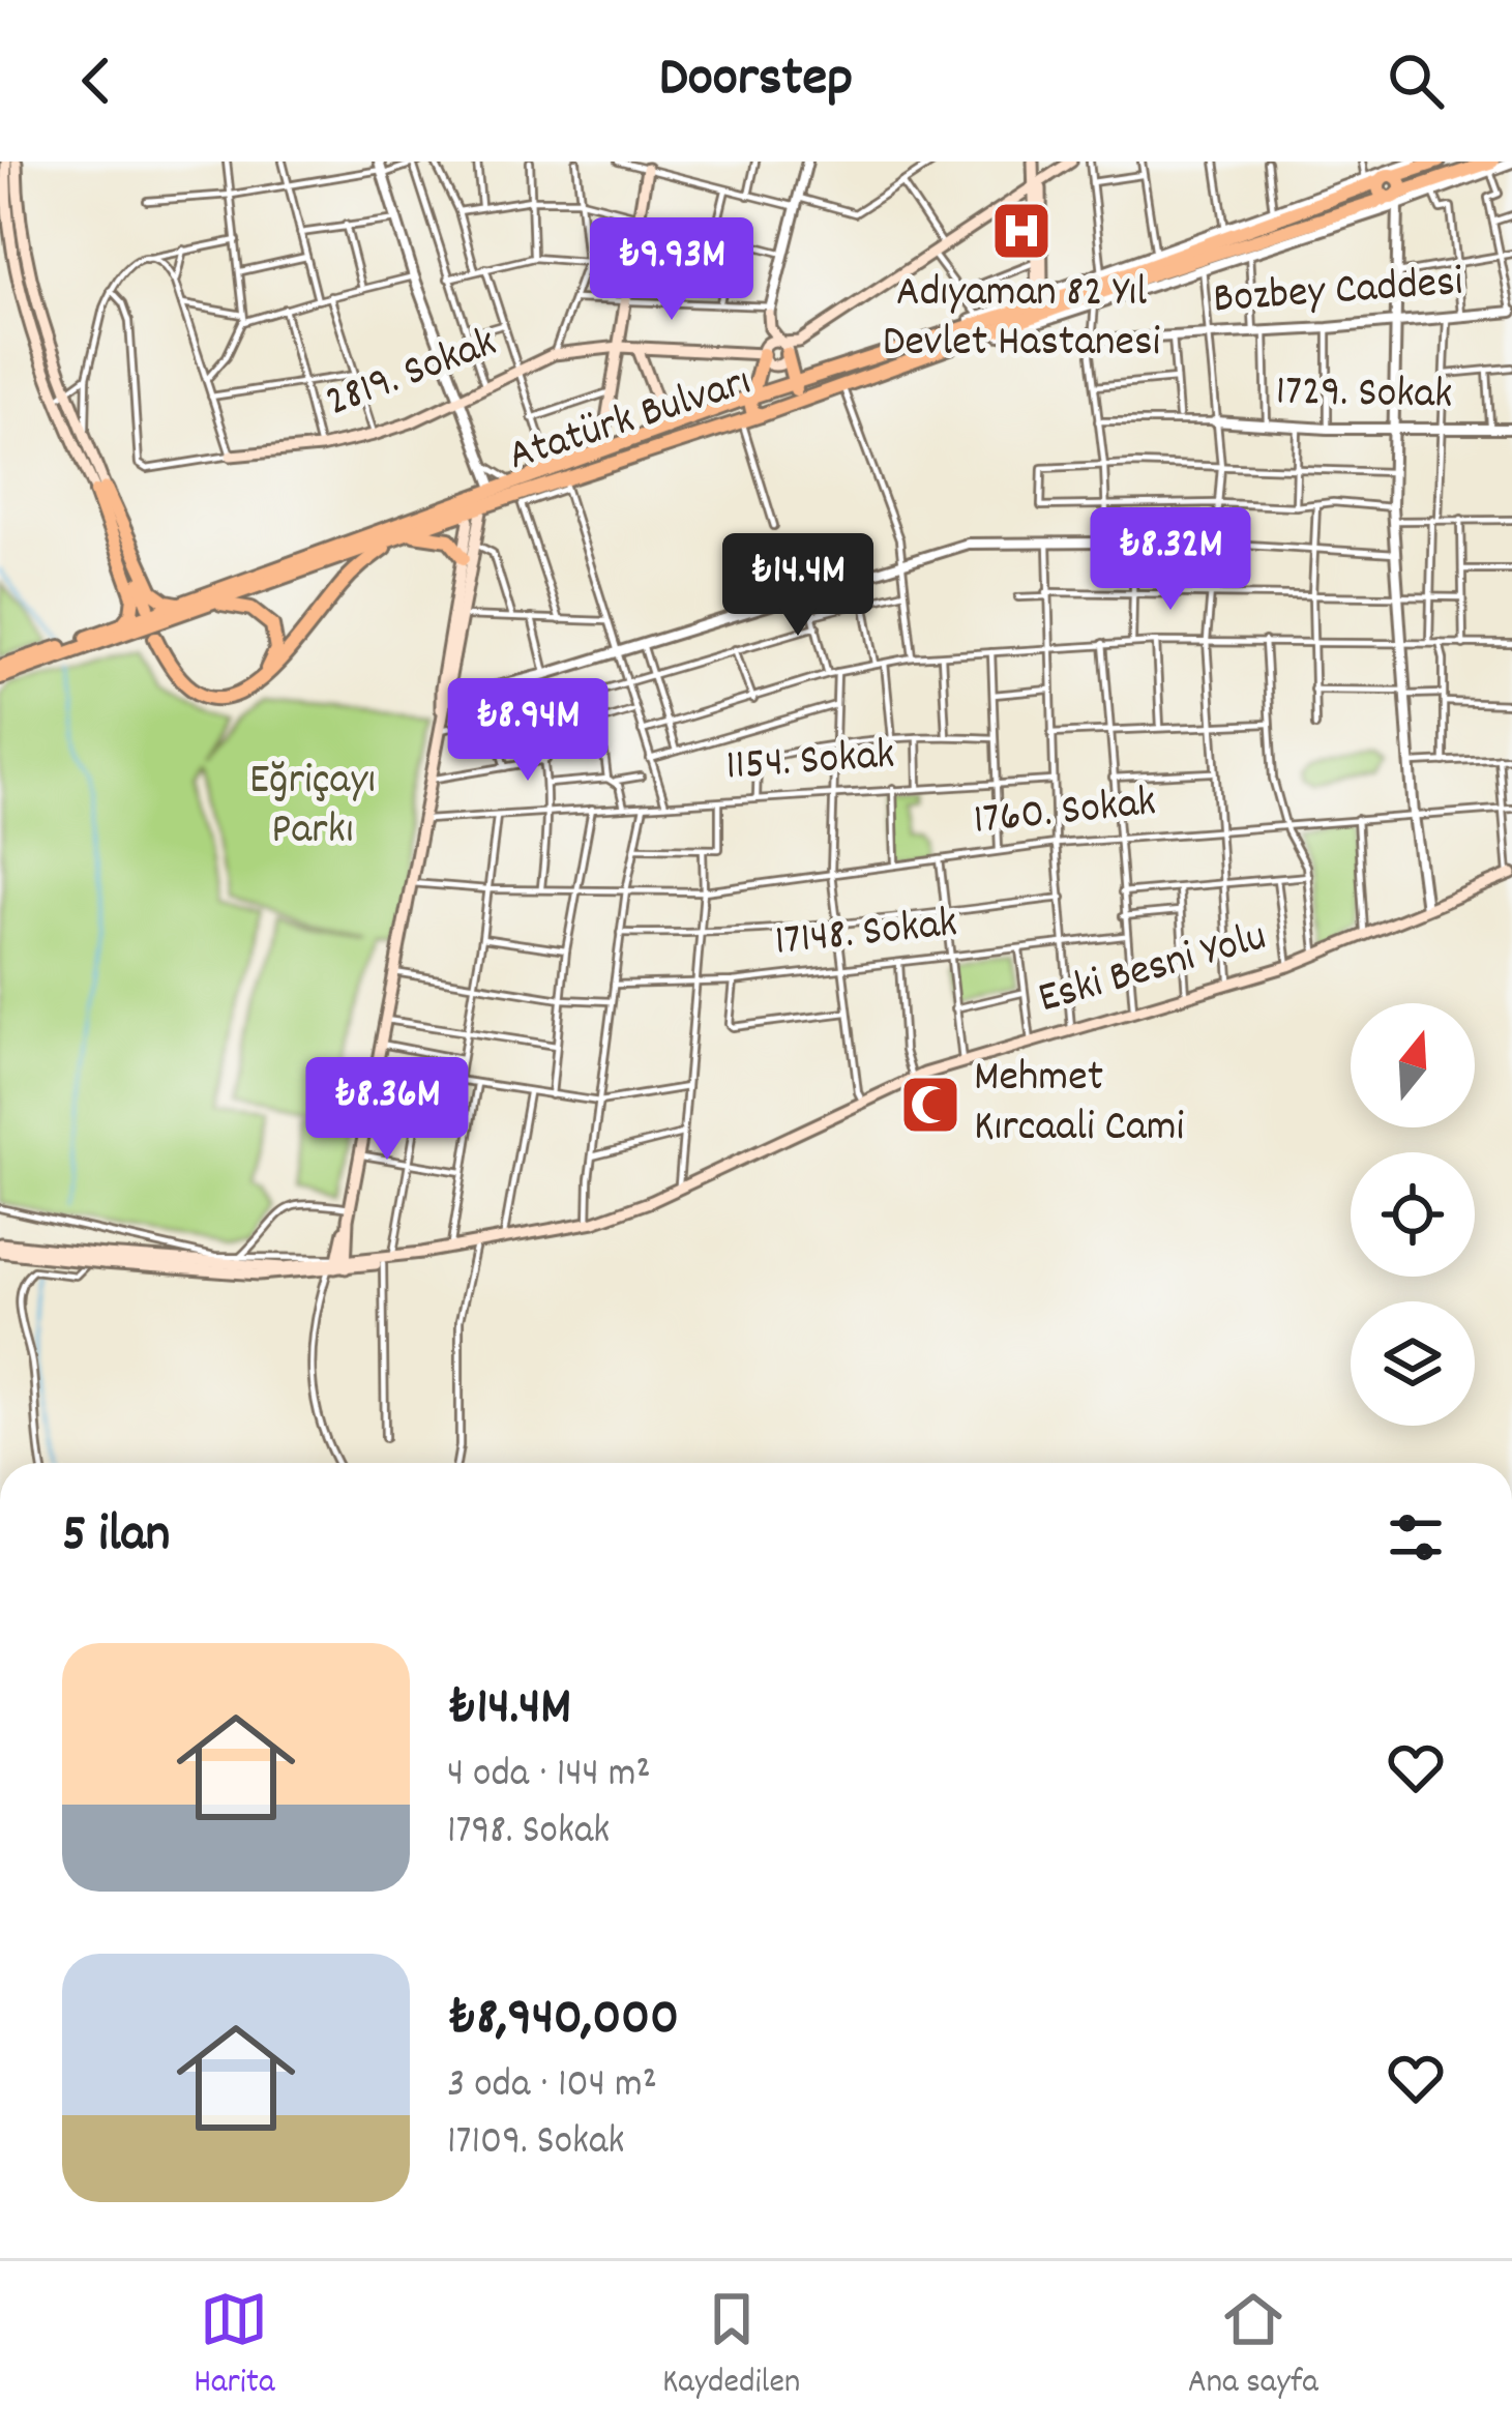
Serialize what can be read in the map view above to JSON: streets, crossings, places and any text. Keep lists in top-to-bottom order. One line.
{"streets":{"highway":["Atatürk Bulvarı"],"main road":["2819. Sokak","Eski Besni Yolu"],"street":["Bozbey Caddesi","1729. Sokak","1154. Sokak","1760. Sokak","17148. Sokak"]},"parks":["Eğriçayı Parkı"],"places":{"hospital":["Adıyaman 82 Yıl Devlet Hastanesi"],"mosque":["Mehmet Kırcaali Cami"]},"north":"top","page":{"header":"Doorstep","price":["₺9.93M","₺8.32M","₺14.4M","₺8.94M","₺8.36M"],"heading":"5 ilan","list":[{"name":"₺14.4M","note":"4 oda · 144 m² · 1798. Sokak"},{"name":"₺8,940,000","note":"3 oda · 104 m² · 17109. Sokak"}],"tabs":["Harita","Kaydedilen","Ana sayfa"]}}
